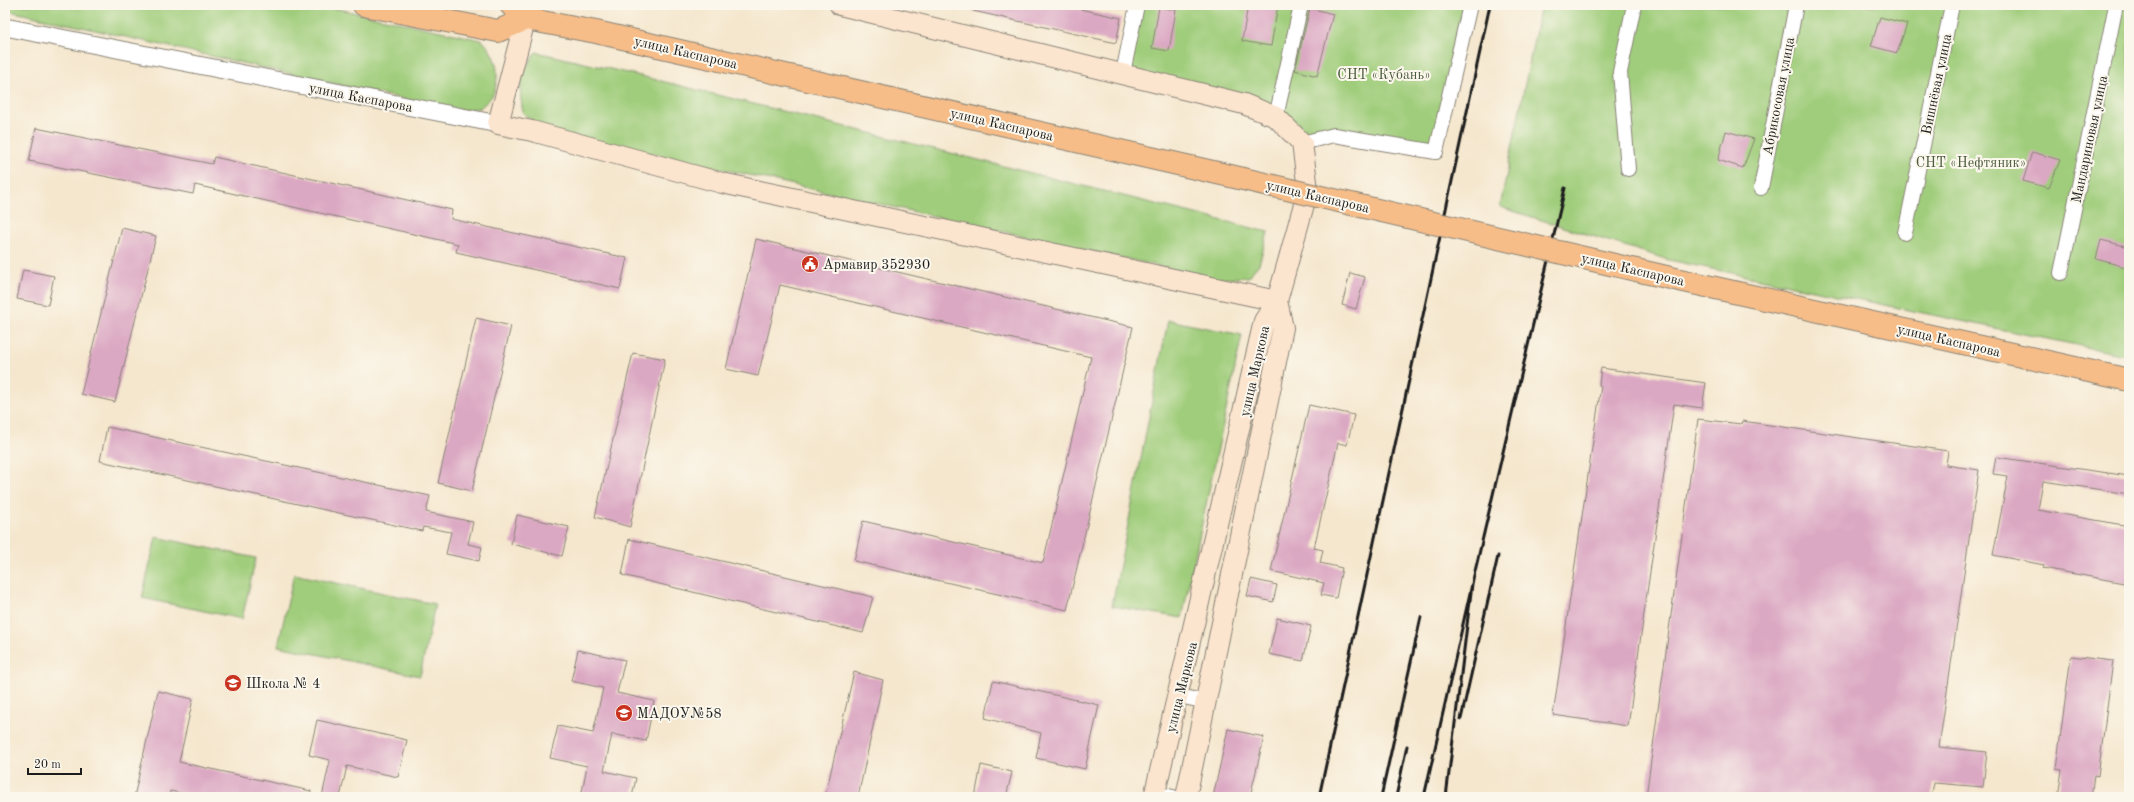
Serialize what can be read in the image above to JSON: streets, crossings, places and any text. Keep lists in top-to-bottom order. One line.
{"streets":{"main road":["улица Каспарова","улица Маркова"],"street":["Вишнёвая улица","Абрикосовая улица","Мандариновая улица"]},"crossings":[["улица Каспарова","улица Маркова"]],"parks":["СНТ «Кубань»","СНТ «Нефтяник»"],"places":{"public building":["Армавир 352930"],"school or university":["Школа № 4","МАДОУ№58"]},"scale_bar":"20 m"}
